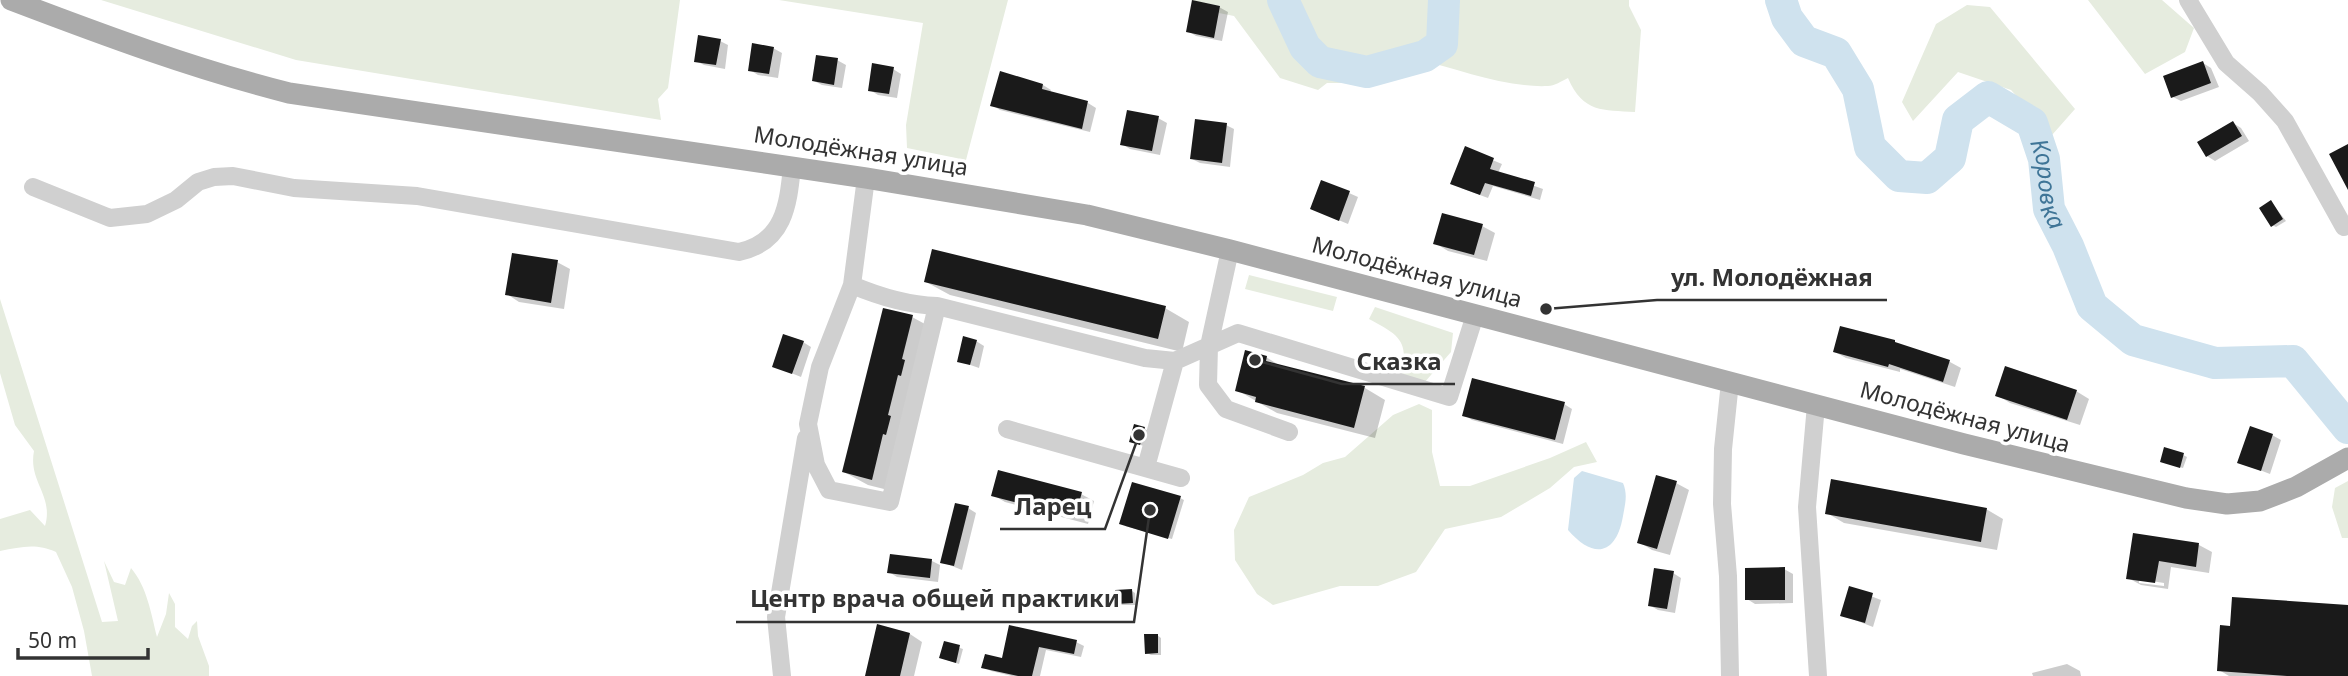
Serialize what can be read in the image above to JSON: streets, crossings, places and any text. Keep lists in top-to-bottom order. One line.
{"streets":{"main road":["Молодёжная улица"]},"water":["Коровка"],"places":["ул. Молодёжная","Сказка","Ларец","Центр врача общей практики"],"scale_bar":"50 m"}
